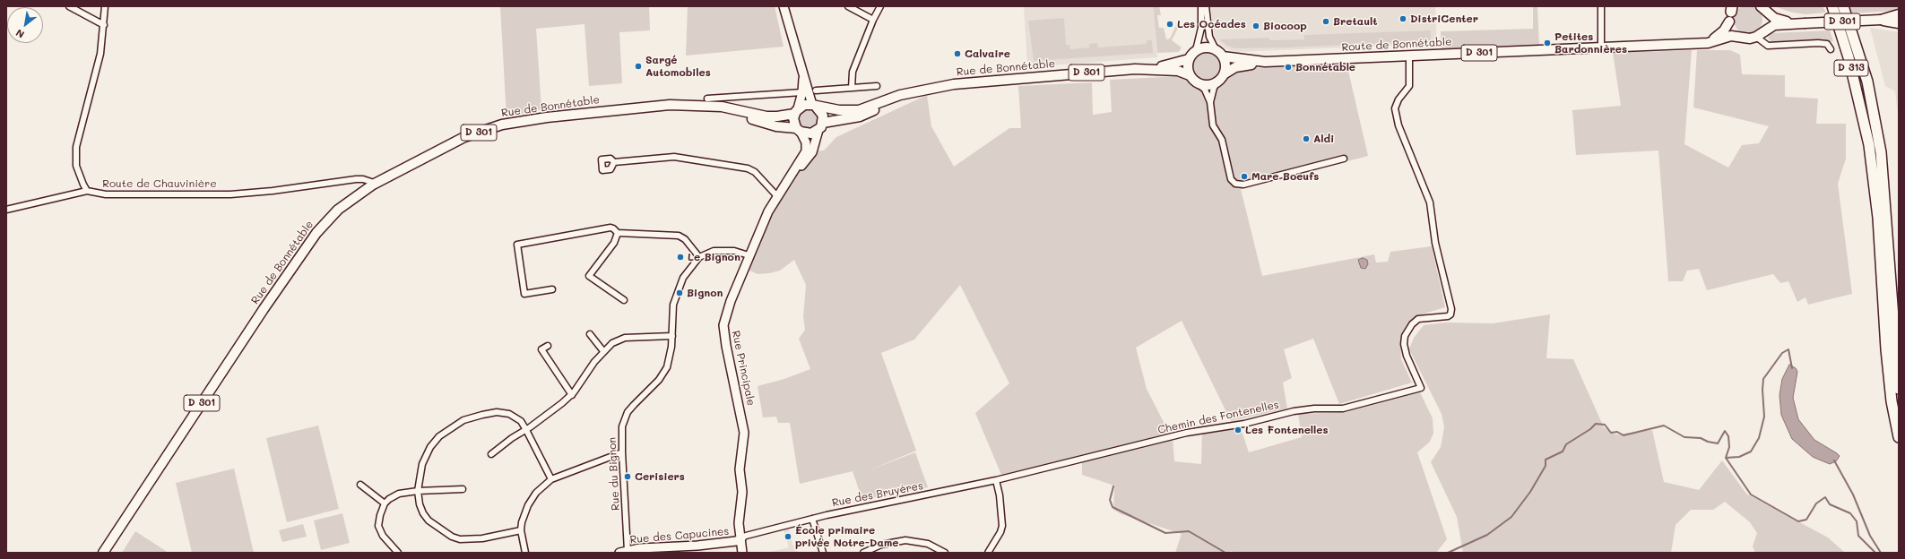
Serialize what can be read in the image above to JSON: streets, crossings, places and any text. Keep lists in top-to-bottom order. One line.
{"streets":{"highway":["D 313"],"main road":["D 301","Route de Bonnétable","Rue de Bonnétable"],"street":["Route de Chauvinière","Rue Principale","Chemin des Fontenelles","Rue du Bignon","Rue des Bruyères","Rue des Capucines"]},"crossings":[["D 301","Route de Bonnétable"],["D 301","Rue de Bonnétable"],["Route de Bonnétable","Chemin des Fontenelles"],["Rue de Bonnétable","Route de Chauvinière"],["Rue Principale","Rue du Bignon"],["Rue Principale","Rue des Bruyères"],["Rue Principale","Rue des Capucines"],["Chemin des Fontenelles","Rue des Bruyères"],["Rue du Bignon","Rue des Capucines"],["Rue des Bruyères","Rue des Capucines"]],"places":["DistriCenter","Bretault","Les Océades","Biocoop","Petites Bardonnières","Calvaire","Sargé Automobiles","Bonnétable","Aldi","Mare Boeufs","Le Bignon","Bignon","Les Fontenelles","Cerisiers","École primaire privée Notre-Dame"],"north":"bottom left"}
